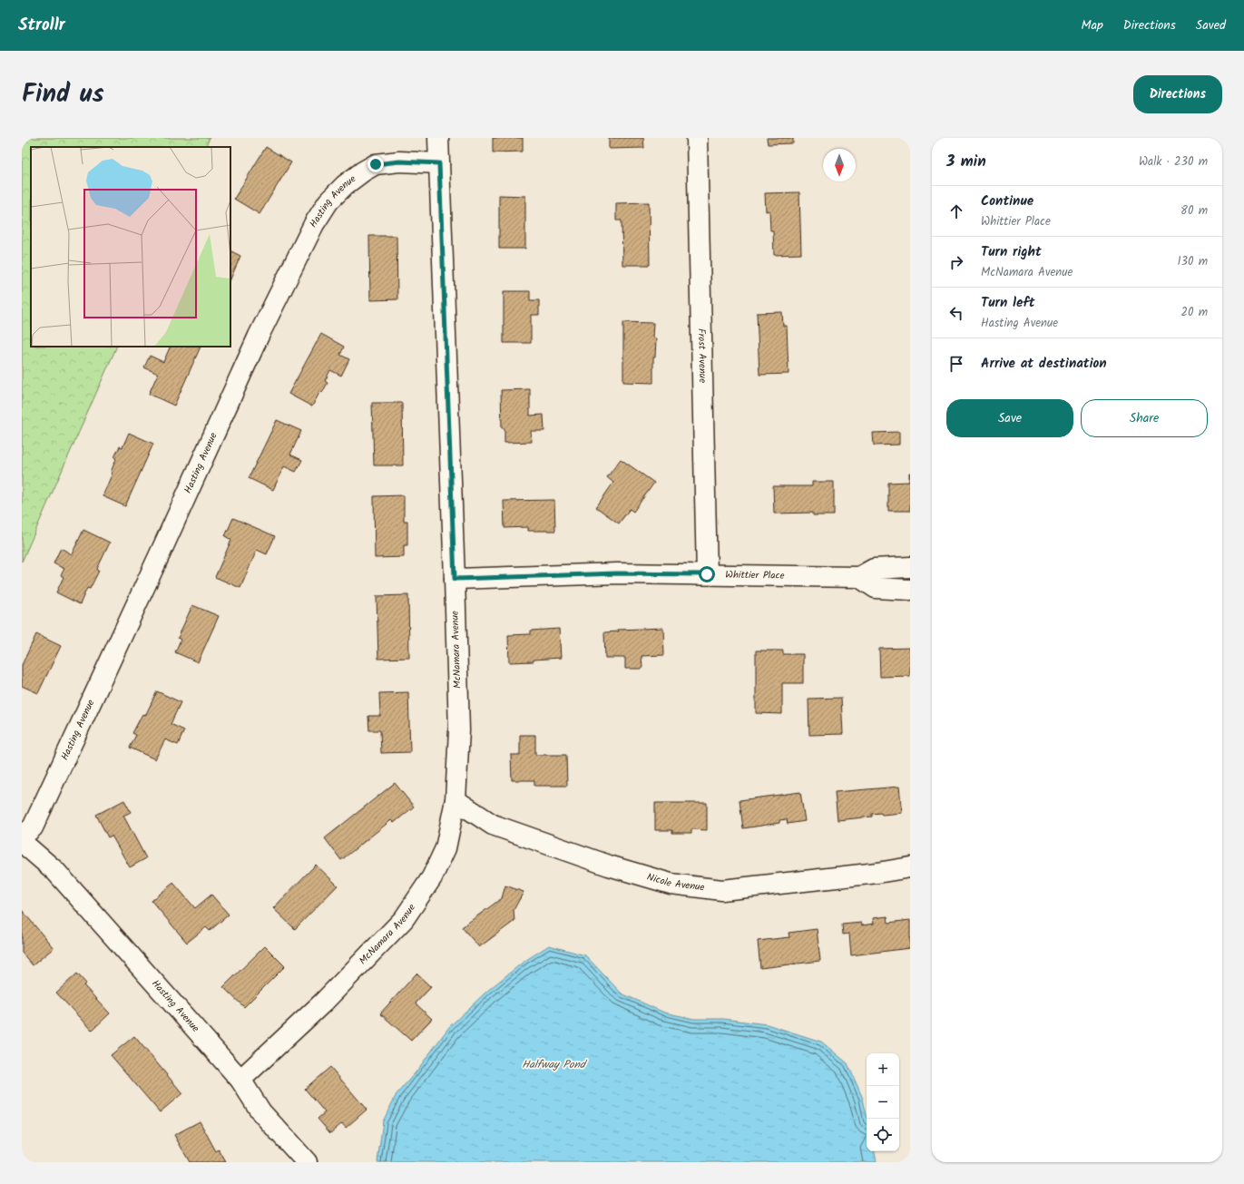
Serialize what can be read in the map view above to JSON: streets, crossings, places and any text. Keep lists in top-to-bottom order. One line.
{"streets":{"street":["Hasting Avenue","Frost Avenue","Whittier Place","McNamara Avenue","Nicole Avenue"]},"crossings":[["Hasting Avenue","McNamara Avenue"],["Frost Avenue","Whittier Place"],["Whittier Place","McNamara Avenue"],["McNamara Avenue","Nicole Avenue"]],"water":["Halfway Pond"],"north":"bottom","page":{"header":"Strollr","nav":["Map","Directions","Saved"],"title":"Find us","buttons":["Directions",["Save","Share"]],"heading":["3 min","Walk · 230 m"],"list":[["Continue","Whittier Place","80 m"],["Turn right","McNamara Avenue","130 m"],["Turn left","Hasting Avenue","20 m"],"Arrive at destination"],"map_buttons":["+","−"]}}
